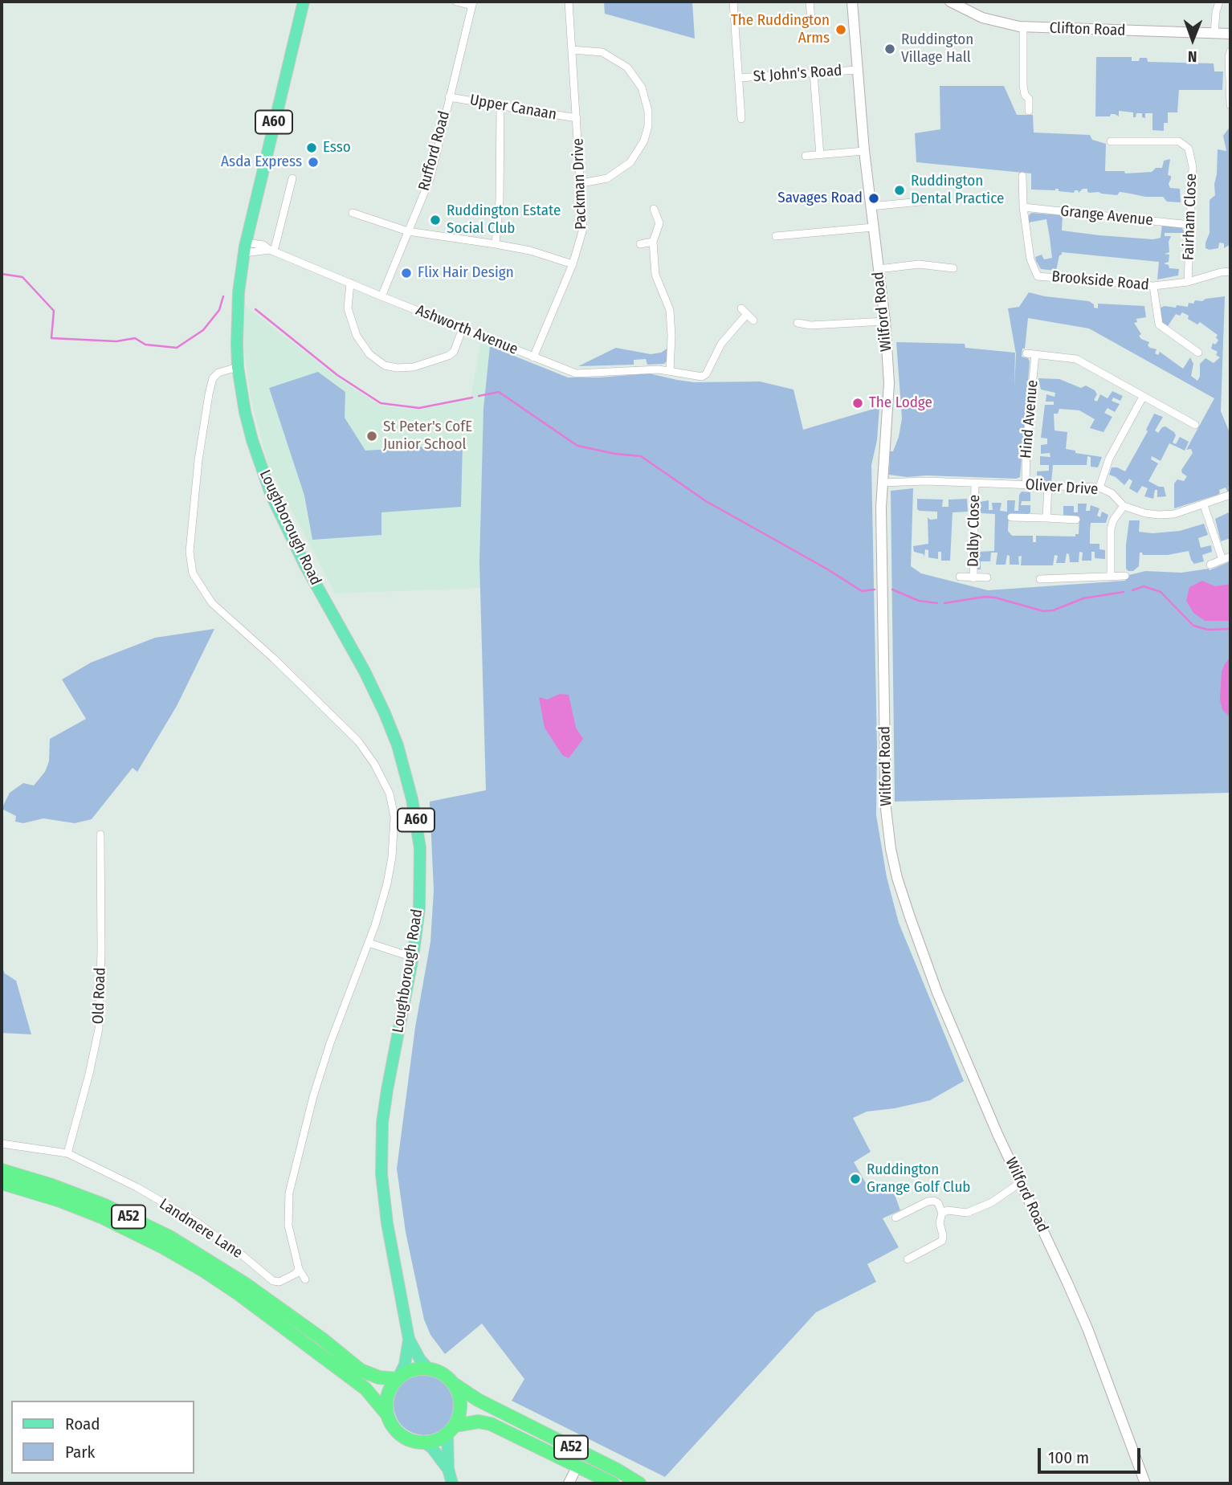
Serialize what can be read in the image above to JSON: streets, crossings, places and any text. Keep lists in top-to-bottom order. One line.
{"streets":{"highway":["A52"],"main road":["Clifton Road","A60","Wilford Road","Loughborough Road"],"street":["St John's Road","Upper Canaan","Rufford Road","Packman Drive","Grange Avenue","Fairham Close","Brookside Road","Ashworth Avenue","Hind Avenue","Oliver Drive","Dalby Close","Old Road","Landmere Lane"]},"crossings":[["St John's Road","Wilford Road"],["Upper Canaan","Rufford Road"],["Upper Canaan","Packman Drive"],["Rufford Road","Ashworth Avenue"],["Packman Drive","Ashworth Avenue"],["Grange Avenue","Fairham Close"],["Grange Avenue","Brookside Road"],["Fairham Close","Brookside Road"],["Wilford Road","Oliver Drive"],["Ashworth Avenue","Loughborough Road"],["Hind Avenue","Oliver Drive"],["Oliver Drive","Dalby Close"],["Loughborough Road","A52"],["Old Road","Landmere Lane"]],"places":["The Ruddington Arms","Ruddington Village Hall","Esso","Asda Express","Ruddington Dental Practice","Savages Road","Ruddington Estate Social Club","Flix Hair Design","The Lodge","St Peter's CofE Junior School","Ruddington Grange Golf Club"],"legend":["Road","Park"],"scale_bar":"100 m","north":"bottom"}
